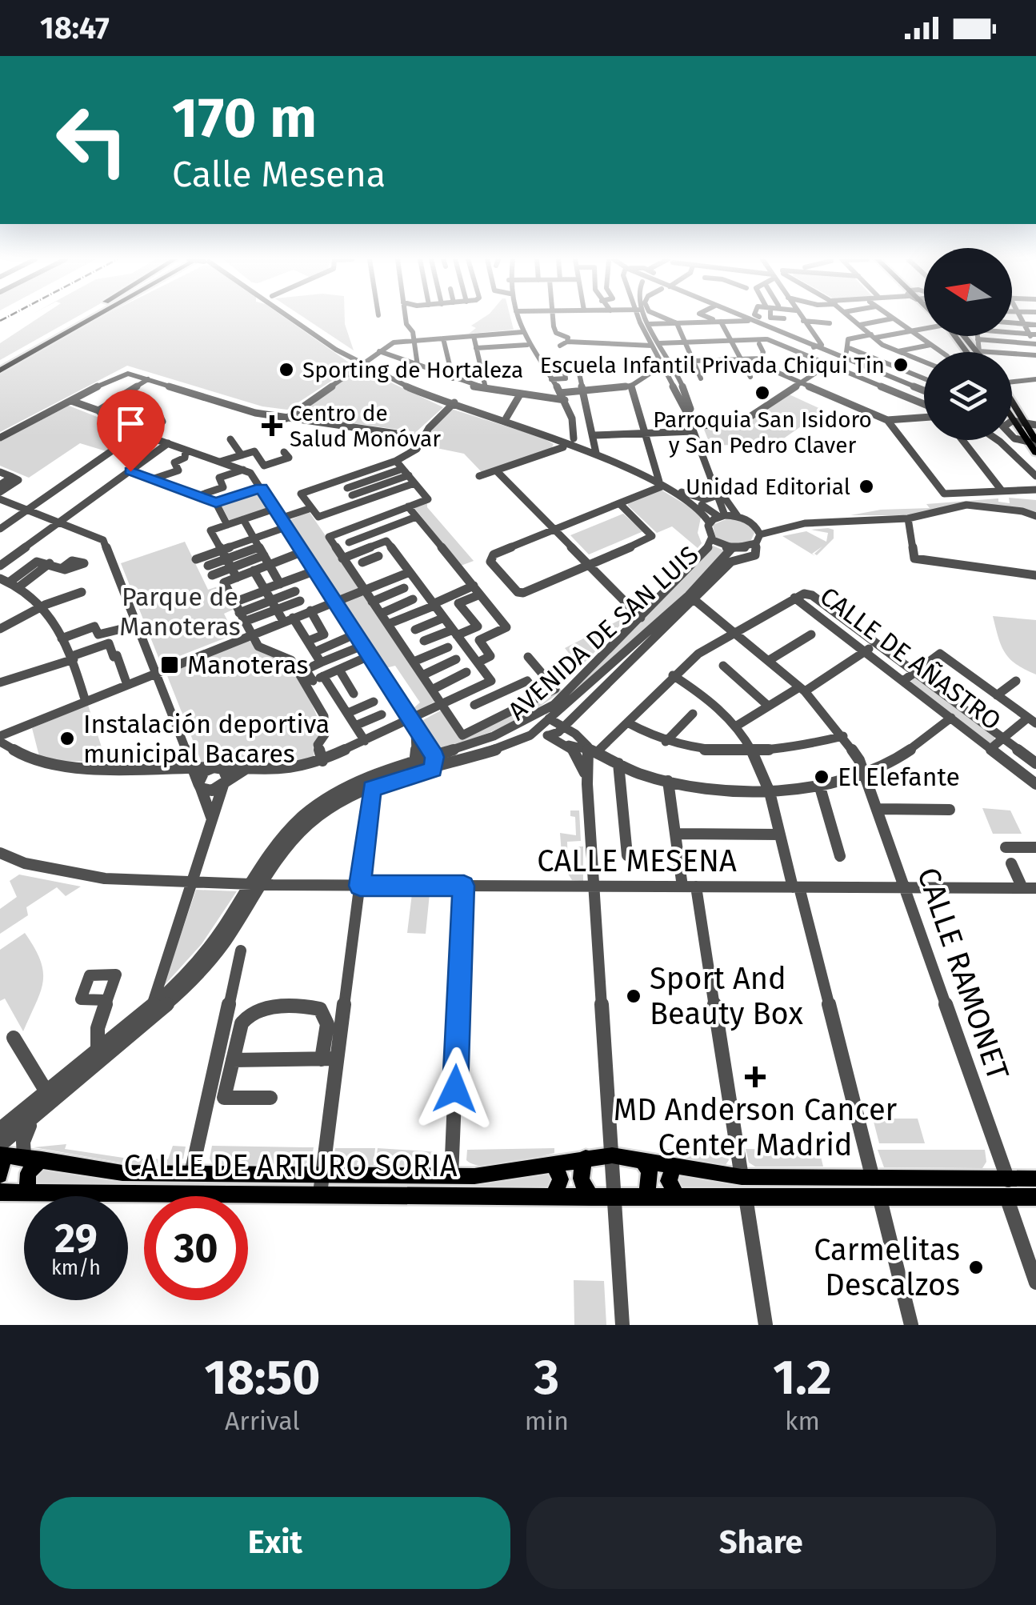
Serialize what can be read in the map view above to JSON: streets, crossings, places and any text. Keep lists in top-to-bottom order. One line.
{"streets":{"main road":["CALLE DE ARTURO SORIA"],"street":["AVENIDA DE SAN LUIS","CALLE DE AÑASTRO","CALLE MESENA","CALLE RAMONET"]},"crossings":[["AVENIDA DE SAN LUIS","CALLE MESENA"],["AVENIDA DE SAN LUIS","CALLE RAMONET"],["AVENIDA DE SAN LUIS","CALLE DE ARTURO SORIA"],["CALLE MESENA","CALLE RAMONET"],["CALLE RAMONET","CALLE DE ARTURO SORIA"]],"parks":["Parque de Manoteras"],"places":{"other":["Escuela Infantil Privada Chiqui Tin","Sporting de Hortaleza","Parroquia San Isidoro y San Pedro Claver","Unidad Editorial","Instalación deportiva municipal Bacares","El Elefante","Sport And Beauty Box","Carmelitas Descalzos"],"health":["Centro de Salud Monóvar","MD Anderson Cancer Center Madrid"],"transit":["Manoteras"]},"north":"left","page":{"status":"18:47","turn":["170 m","Calle Mesena"],"speed":"29 km/h","limit":"30","eta":["18:50","Arrival","3","min","1.2","km"],"buttons":["Exit","Share"]}}
